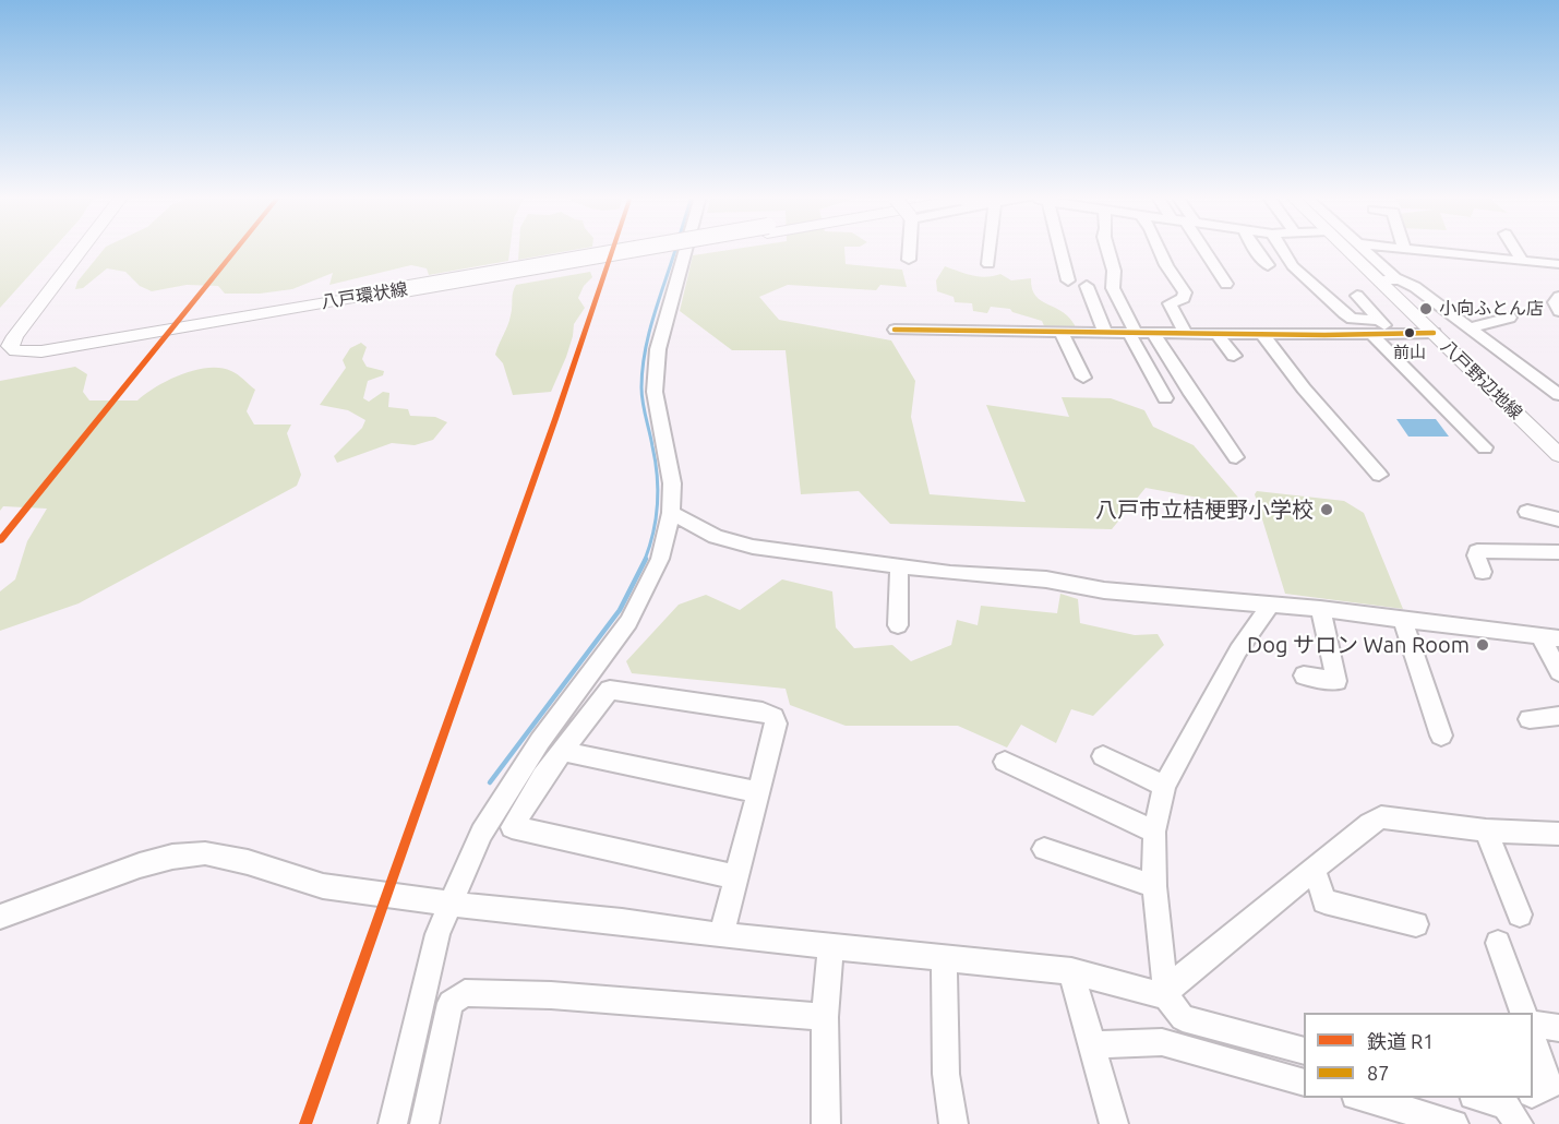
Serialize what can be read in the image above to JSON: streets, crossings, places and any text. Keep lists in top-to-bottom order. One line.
{"streets":{"main road":["八戸環状線","八戸野辺地線"]},"places":["小向ふとん店","前山","八戸市立桔梗野小学校","Dog サロン Wan Room"],"lines":["rail line R1","transit line 87"],"legend":["鉄道 R1","87"]}
